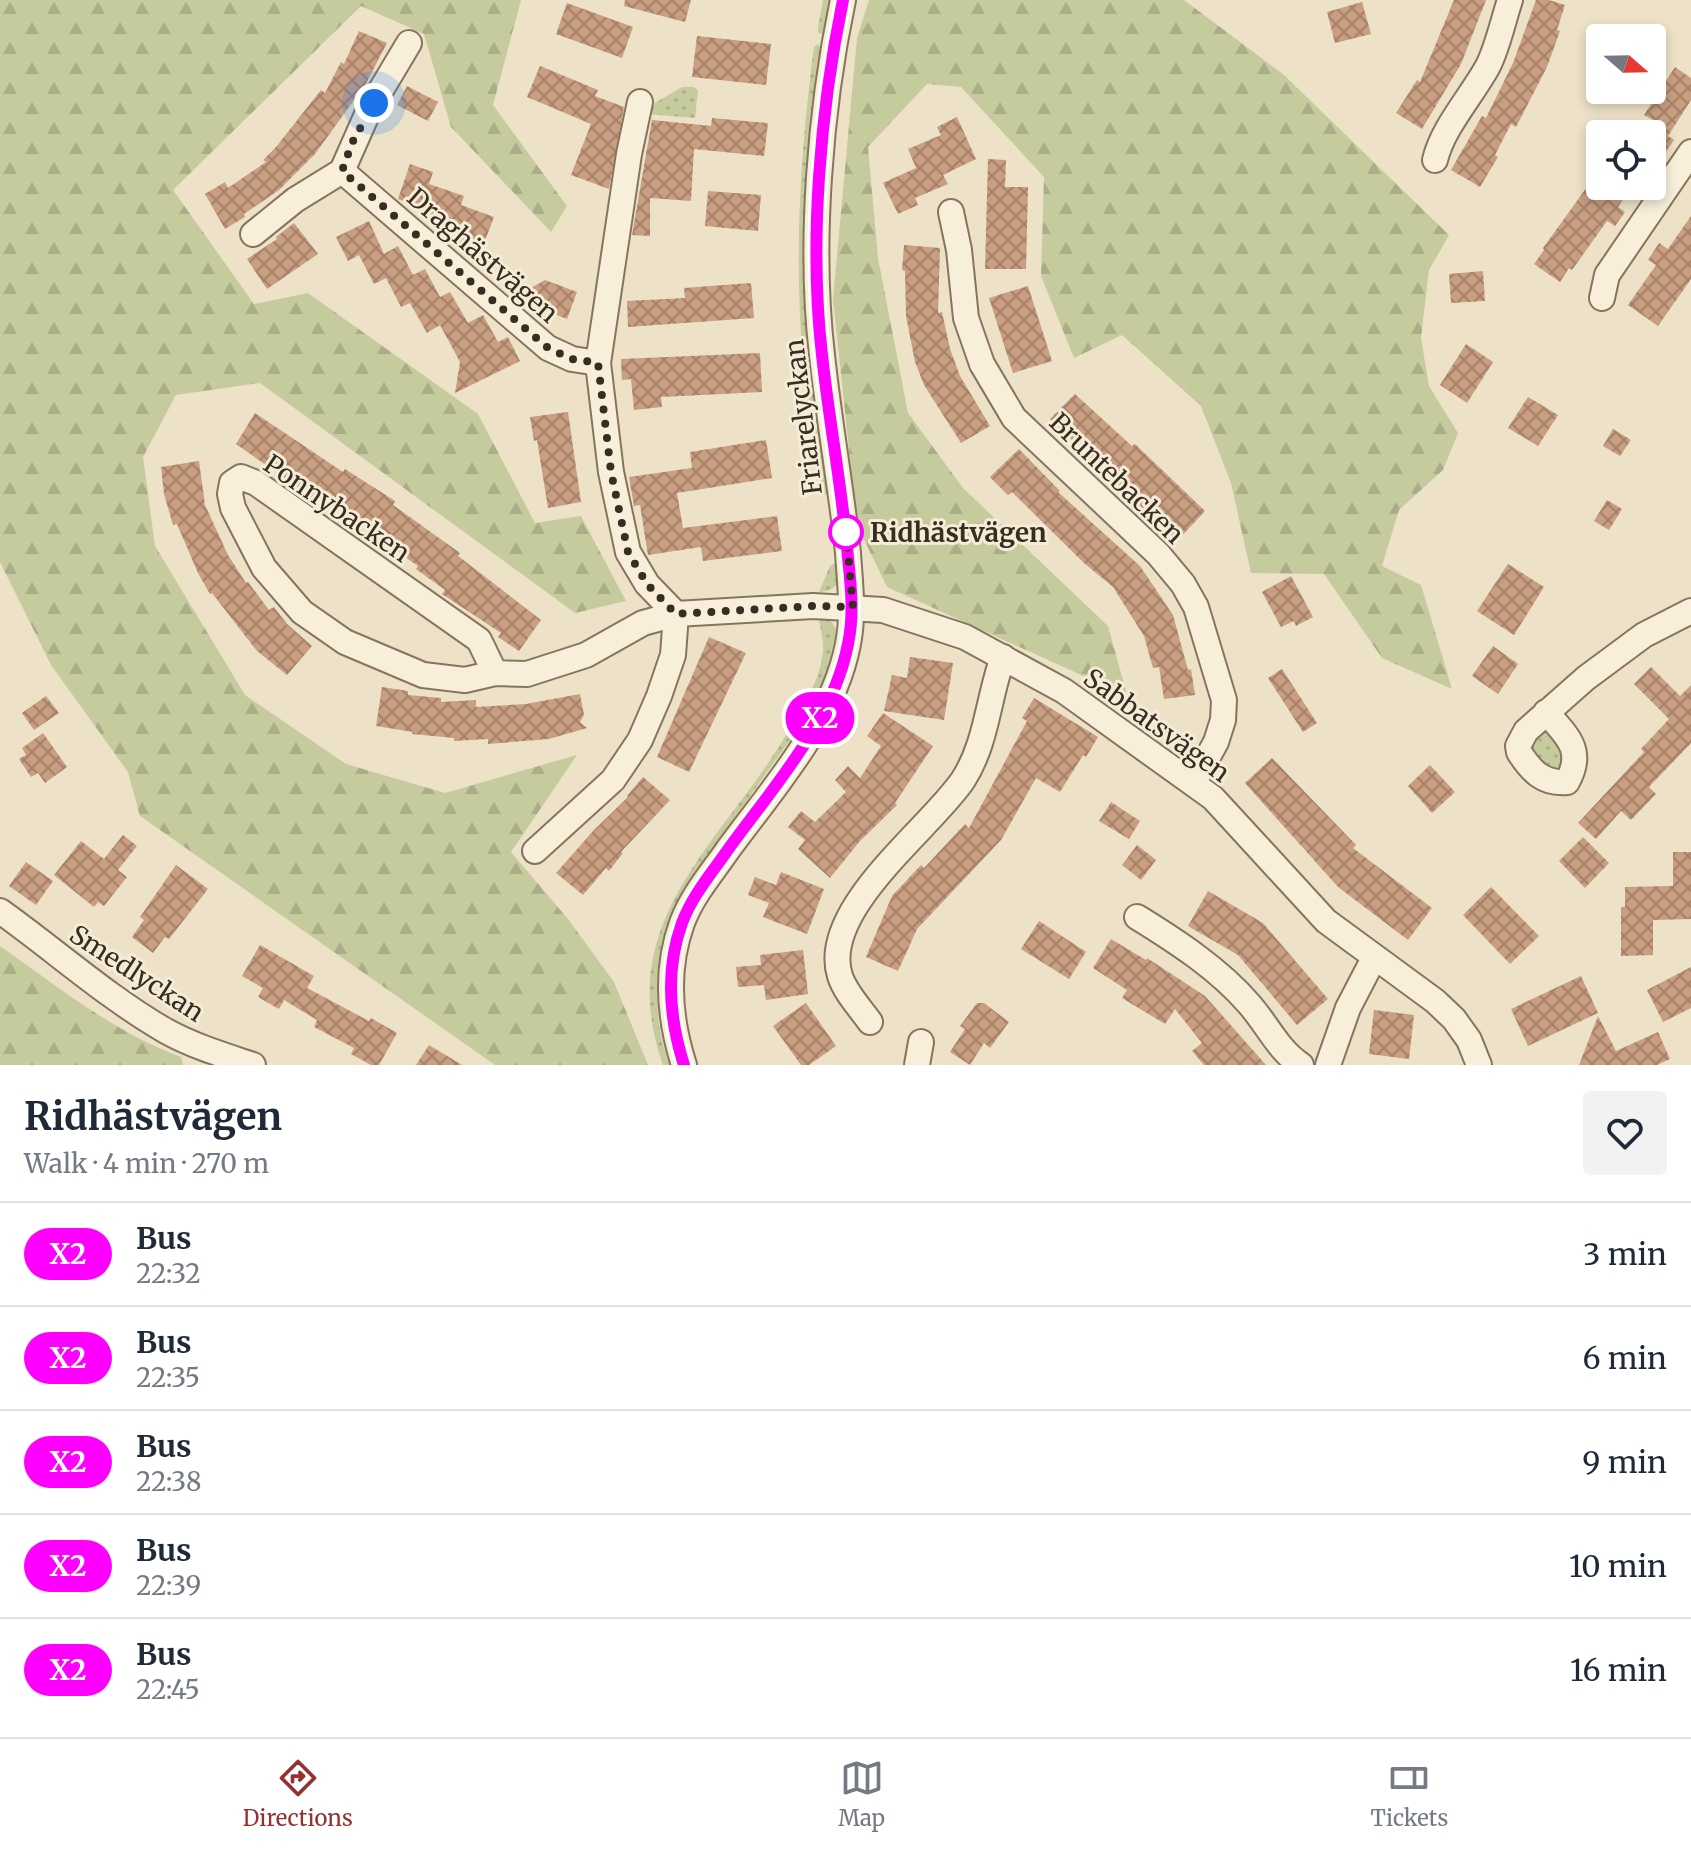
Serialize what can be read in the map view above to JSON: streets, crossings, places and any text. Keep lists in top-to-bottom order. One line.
{"streets":{"street":["Draghästvägen","Friarelyckan","Bruntebacken","Ponnybacken","Sabbatsvägen","Smedlyckan"]},"crossings":[["Friarelyckan","Sabbatsvägen"],["Bruntebacken","Sabbatsvägen"]],"places":["Ridhästvägen"],"lines":["bus line X2"],"north":"right","page":{"on_map":"X2","heading":["Ridhästvägen","Walk · 4 min · 270 m"],"list":[{"mark":"X2","name":"Bus","note":"22:32","value":"3 min"},{"mark":"X2","name":"Bus","note":"22:35","value":"6 min"},{"mark":"X2","name":"Bus","note":"22:38","value":"9 min"},{"mark":"X2","name":"Bus","note":"22:39","value":"10 min"},{"mark":"X2","name":"Bus","note":"22:45","value":"16 min"}],"tabs":["Directions","Map","Tickets"]}}
